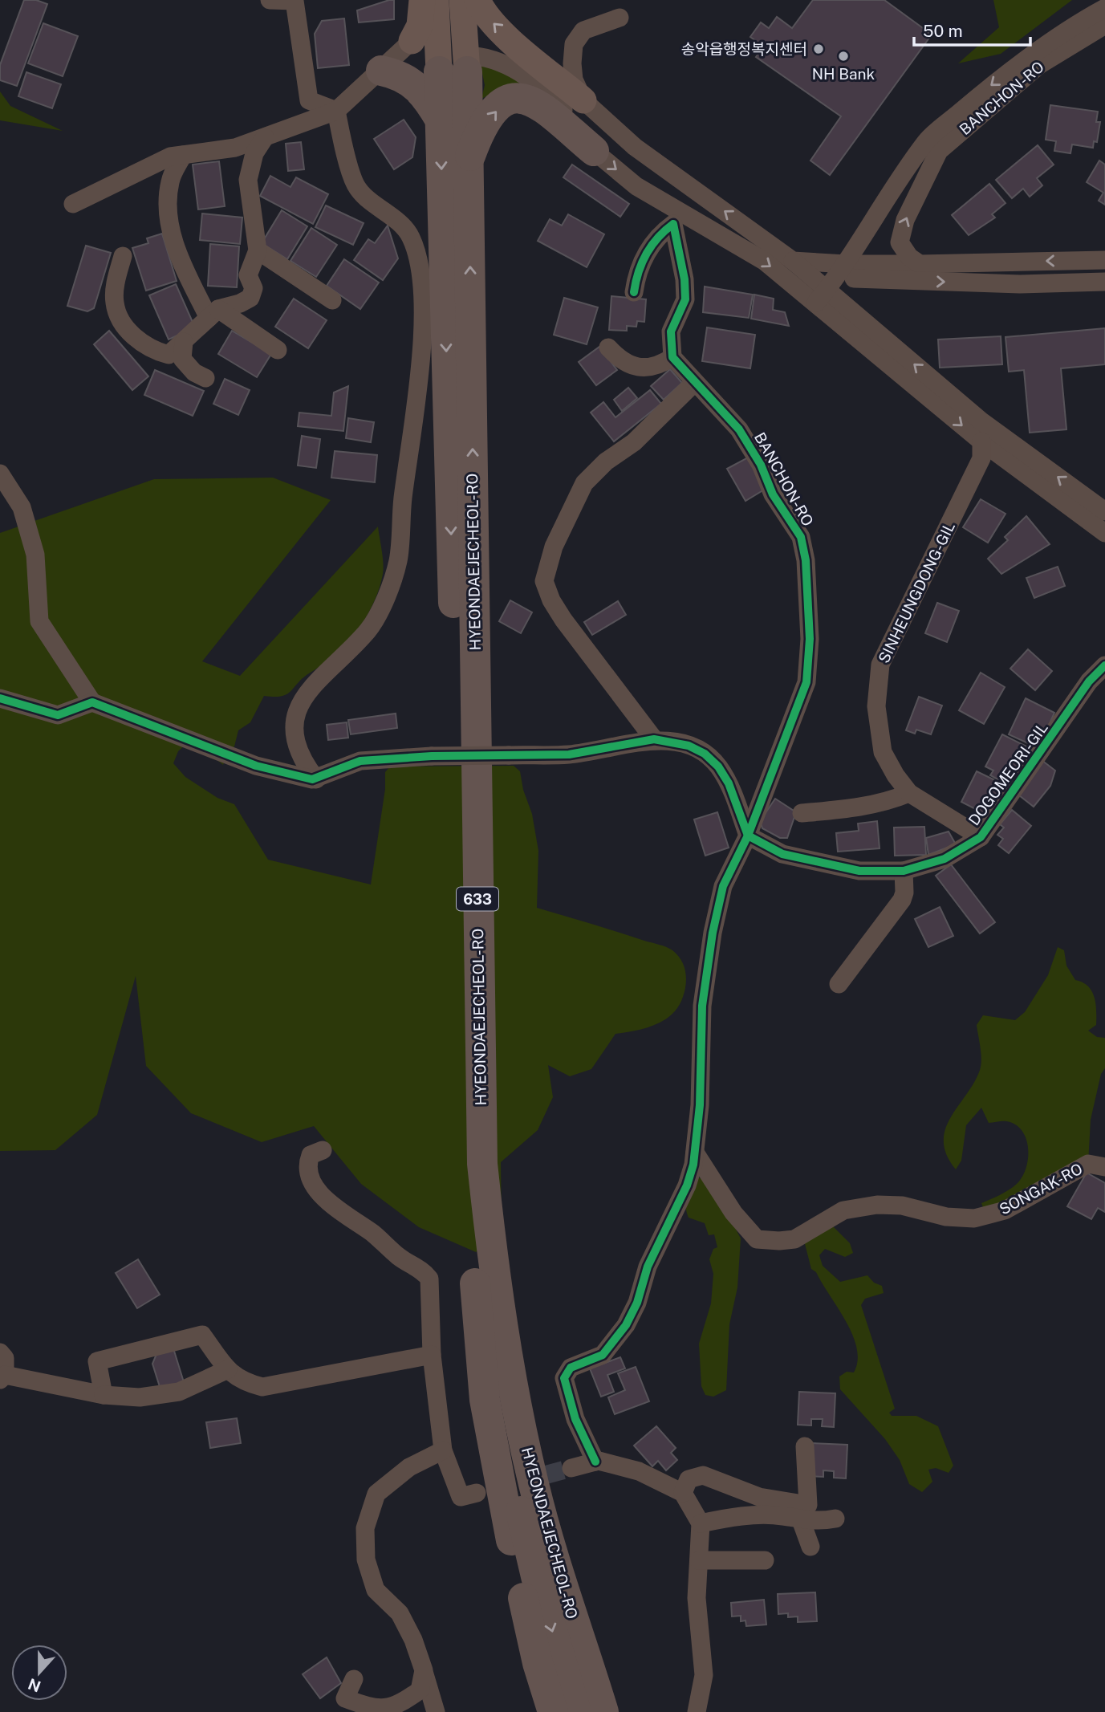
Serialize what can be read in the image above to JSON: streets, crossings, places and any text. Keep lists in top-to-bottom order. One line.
{"streets":{"highway":["HYEONDAEJECHEOL-RO","633"],"street":["BANCHON-RO","SINHEUNGDONG-GIL","DOGOMEORI-GIL","SONGAK-RO"]},"crossings":[["BANCHON-RO","DOGOMEORI-GIL"],["HYEONDAEJECHEOL-RO","633"],["SINHEUNGDONG-GIL","DOGOMEORI-GIL"]],"places":["송악읍행정복지센터","NH Bank"],"scale_bar":"50 m","north":"bottom"}
